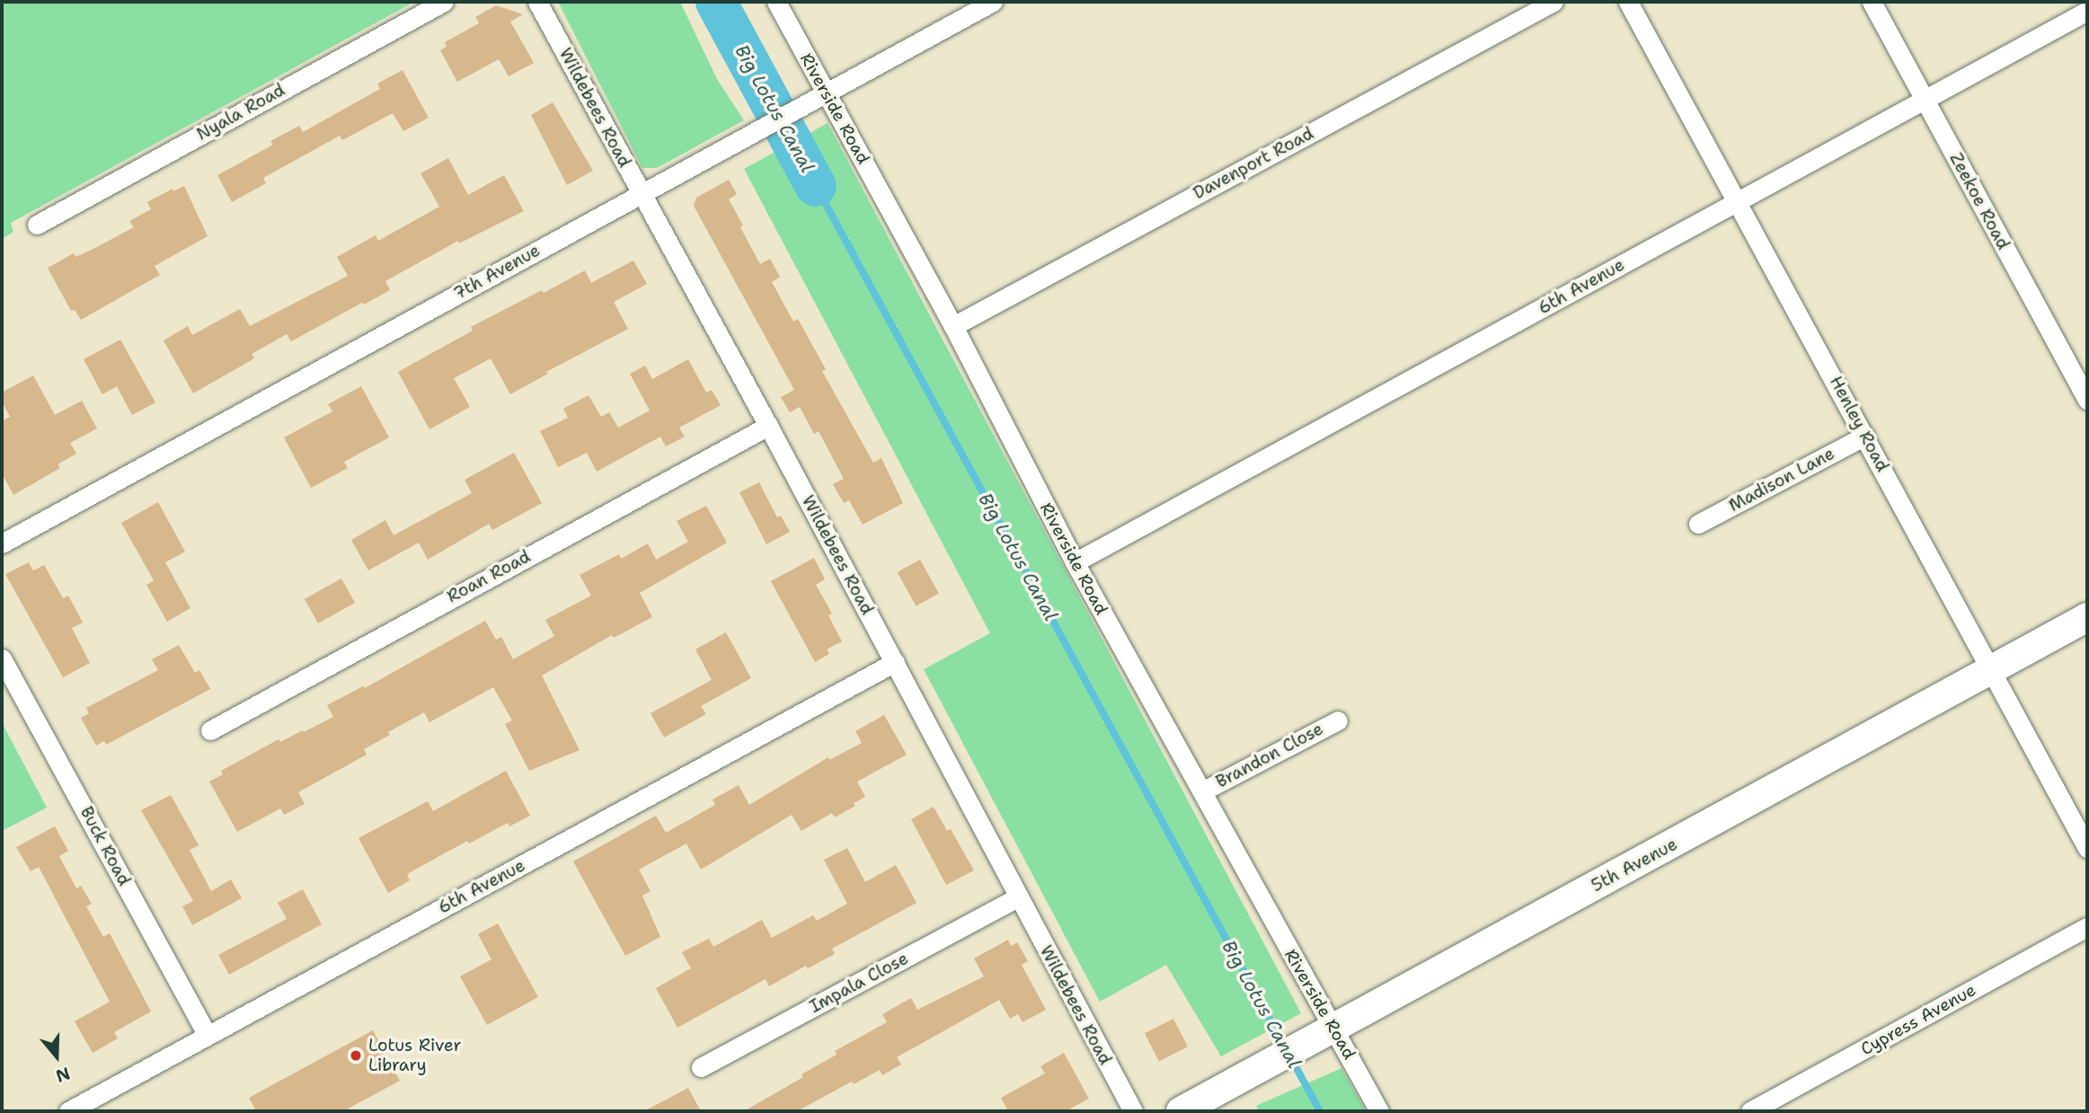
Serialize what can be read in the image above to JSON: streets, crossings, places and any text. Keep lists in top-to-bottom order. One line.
{"streets":{"main road":["5th Avenue"],"street":["Wildebees Road","Riverside Road","Nyala Road","Davenport Road","Zeekoe Road","7th Avenue","6th Avenue","Henley Road","Madison Lane","Roan Road","Brandon Close","Buck Road","Impala Close","Cypress Avenue"]},"crossings":[["Wildebees Road","7th Avenue"],["Wildebees Road","6th Avenue"],["Wildebees Road","Roan Road"],["Wildebees Road","Impala Close"],["Riverside Road","Davenport Road"],["Riverside Road","7th Avenue"],["Riverside Road","6th Avenue"],["Riverside Road","Brandon Close"],["Riverside Road","5th Avenue"],["Zeekoe Road","6th Avenue"],["6th Avenue","Henley Road"],["6th Avenue","Buck Road"],["Henley Road","Madison Lane"],["Henley Road","5th Avenue"]],"water":["Big Lotus Canal"],"places":["Lotus River Library"],"north":"bottom"}
